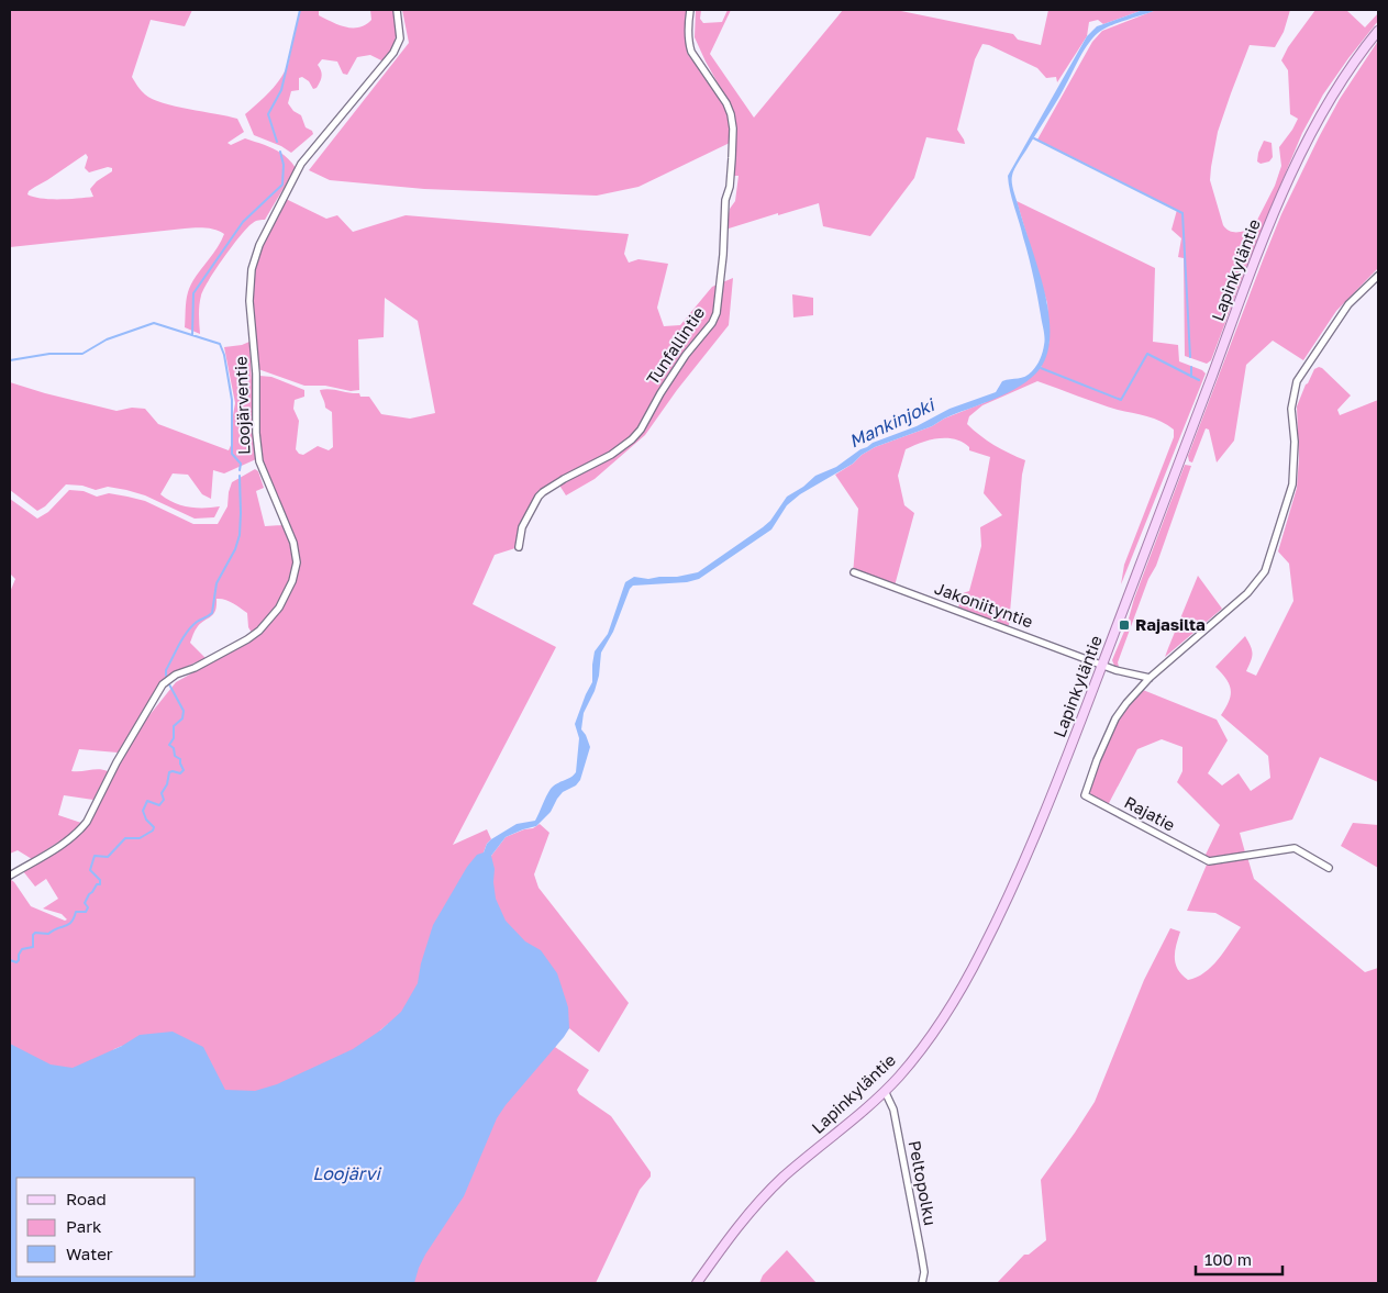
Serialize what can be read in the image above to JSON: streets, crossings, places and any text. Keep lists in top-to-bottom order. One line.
{"streets":{"main road":["Lapinkyläntie"],"street":["Tunfallintie","Loojärventie","Jakoniityntie","Rajatie","Peltopolku"]},"crossings":[["Lapinkyläntie","Jakoniityntie"],["Lapinkyläntie","Peltopolku"],["Jakoniityntie","Rajatie"]],"water":["Mankinjoki","Loojärvi"],"places":{"transit":["Rajasilta"]},"legend":["Road","Park","Water"],"scale_bar":"100 m"}
